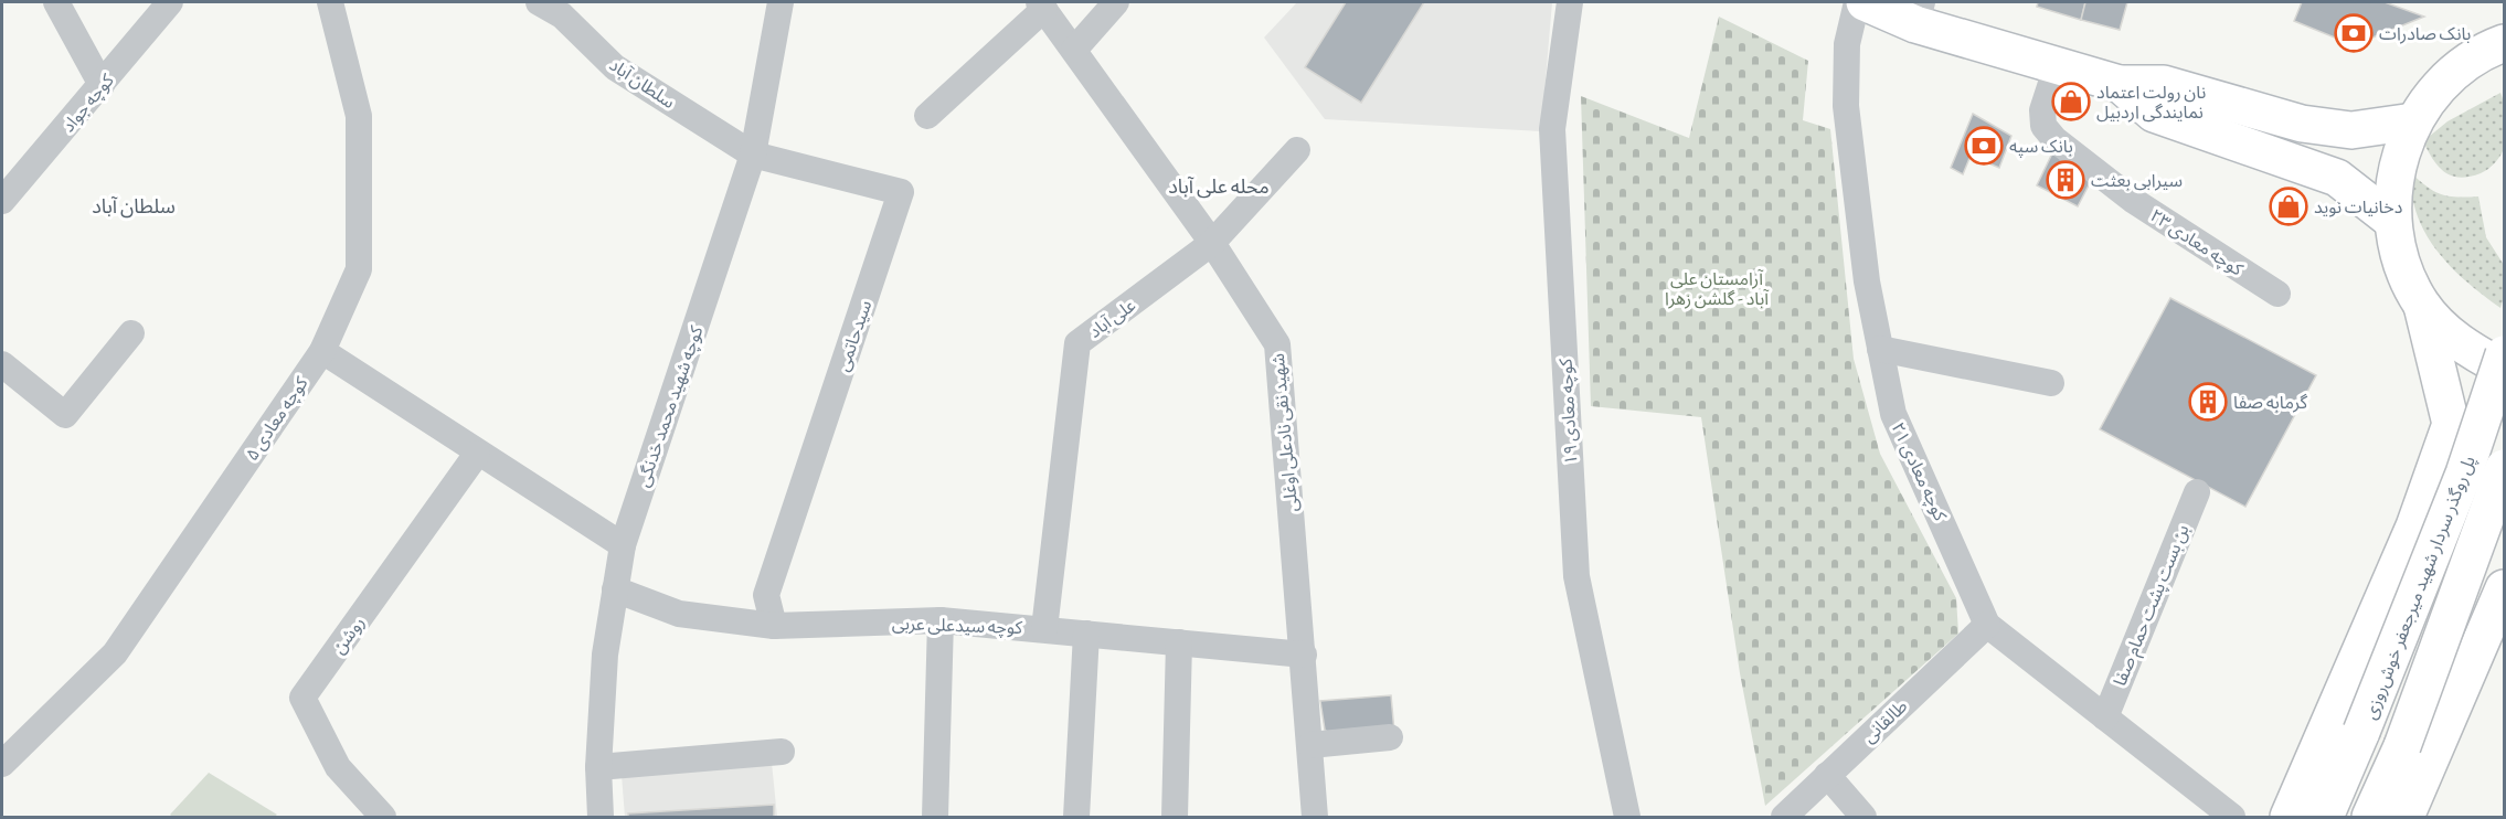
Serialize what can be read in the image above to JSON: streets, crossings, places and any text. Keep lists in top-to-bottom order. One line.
{"streets":{"main road":["پل روگذر سردار شهید میرجعفر خوش‌روزی"],"street":["سلطان آباد","کوچه جواد","کوچه معادی ۲۳","علی آباد","سیدحاتمی","کوچه شهید محمد خدنگی","کوچه معادی ۱۹","کوچه معادی ۵","شهید نقی نادعلی اوغلی","کوچه معادی ۲۱","بن بست پشت حمام صفا","کوچه سیدعلی عربی","روشن","طالقانی"]},"crossings":[["سلطان آباد","سیدحاتمی"],["سلطان آباد","کوچه شهید محمد خدنگی"],["علی آباد","شهید نقی نادعلی اوغلی"],["علی آباد","کوچه سیدعلی عربی"],["سیدحاتمی","کوچه شهید محمد خدنگی"],["سیدحاتمی","کوچه سیدعلی عربی"],["کوچه شهید محمد خدنگی","کوچه سیدعلی عربی"],["شهید نقی نادعلی اوغلی","کوچه سیدعلی عربی"],["کوچه معادی ۲۱","بن بست پشت حمام صفا"],["کوچه معادی ۲۱","طالقانی"]],"districts":["محله علی آباد","سلطان آباد"],"parks":["آرامستان علی آباد - گلشن زهرا"],"places":{"bank":["بانک صادرات","بانک سپه"],"shop":["نان رولت اعتماد نمایندگی اردبیل","دخانیات نوید"],"building":["سیرابی بعثت","گرمابه صفا"]}}
